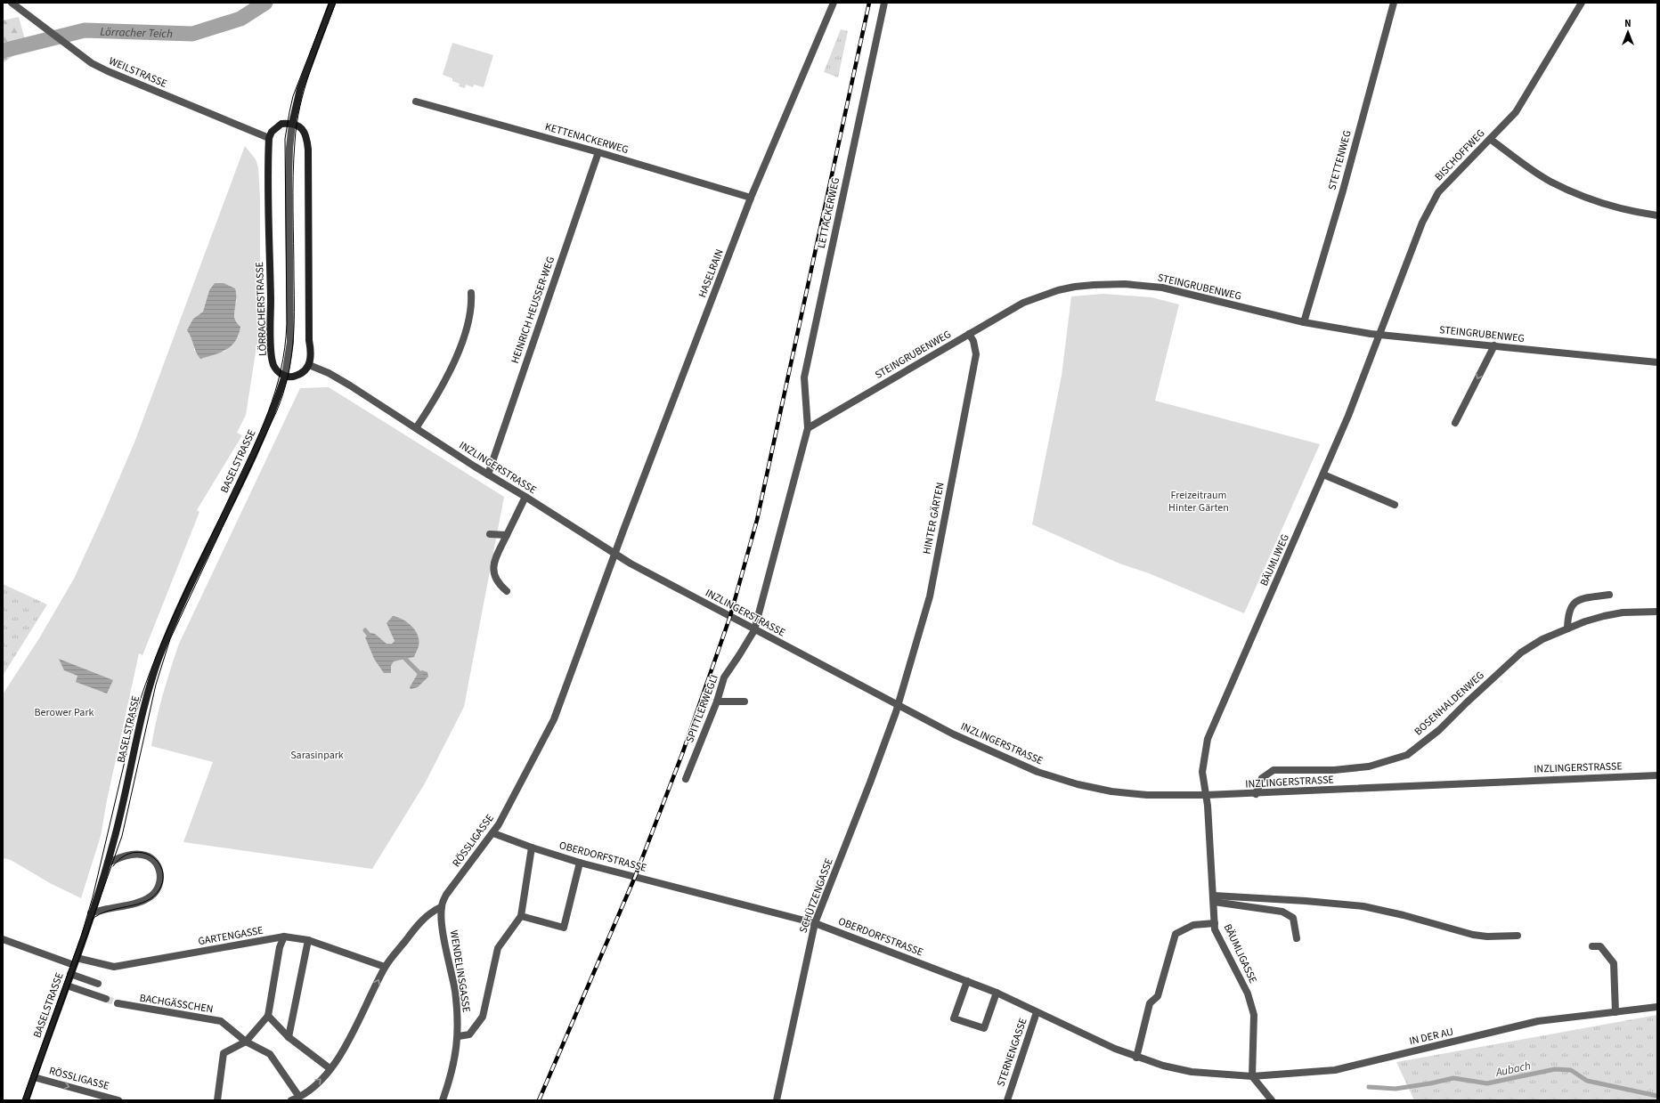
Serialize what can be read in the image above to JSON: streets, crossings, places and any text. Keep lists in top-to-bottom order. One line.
{"streets":{"main road":["LÖRRACHERSTRASSE","BASELSTRASSE"],"street":["WEILSTRASSE","KETTENACKERWEG","BISCHOFFWEG","STETTENWEG","LETTACKERWEG","HASELRAIN","STEINGRUBENWEG","HEINRICH HEUSSER-WEG","INZLINGERSTRASSE","HINTER GÄRTEN","BÄUMLIWEG","BOSENHALDENWEG","SPITTLERWEGLI","RÖSSLIGASSE","OBERDORFSTRASSE","SCHÜTZENGASSE","GARTENGASSE","BÄUMLIGASSE","WENDELINSGASSE","BACHGÄSSCHEN","IN DER AU","STERNENGASSE"]},"crossings":[["WEILSTRASSE","LÖRRACHERSTRASSE"],["KETTENACKERWEG","HASELRAIN"],["KETTENACKERWEG","HEINRICH HEUSSER-WEG"],["BISCHOFFWEG","STEINGRUBENWEG"],["BISCHOFFWEG","BÄUMLIWEG"],["STETTENWEG","STEINGRUBENWEG"],["LETTACKERWEG","STEINGRUBENWEG"],["HASELRAIN","INZLINGERSTRASSE"],["HASELRAIN","RÖSSLIGASSE"],["STEINGRUBENWEG","HINTER GÄRTEN"],["STEINGRUBENWEG","BÄUMLIWEG"],["LÖRRACHERSTRASSE","BASELSTRASSE"],["HEINRICH HEUSSER-WEG","INZLINGERSTRASSE"],["BASELSTRASSE","RÖSSLIGASSE"],["BASELSTRASSE","GARTENGASSE"],["INZLINGERSTRASSE","HINTER GÄRTEN"],["INZLINGERSTRASSE","BÄUMLIWEG"],["INZLINGERSTRASSE","BOSENHALDENWEG"],["INZLINGERSTRASSE","SPITTLERWEGLI"],["INZLINGERSTRASSE","RÖSSLIGASSE"],["INZLINGERSTRASSE","SCHÜTZENGASSE"],["INZLINGERSTRASSE","BÄUMLIGASSE"],["HINTER GÄRTEN","SCHÜTZENGASSE"],["BÄUMLIWEG","BÄUMLIGASSE"],["RÖSSLIGASSE","OBERDORFSTRASSE"],["RÖSSLIGASSE","WENDELINSGASSE"],["OBERDORFSTRASSE","SCHÜTZENGASSE"],["OBERDORFSTRASSE","BÄUMLIGASSE"],["OBERDORFSTRASSE","IN DER AU"],["OBERDORFSTRASSE","STERNENGASSE"],["BÄUMLIGASSE","IN DER AU"]],"water":["Lörracher Teich","Aubach"],"parks":["Freizeitraum Hinter Gärten","Berower Park","Sarasinpark"],"north":"top"}
